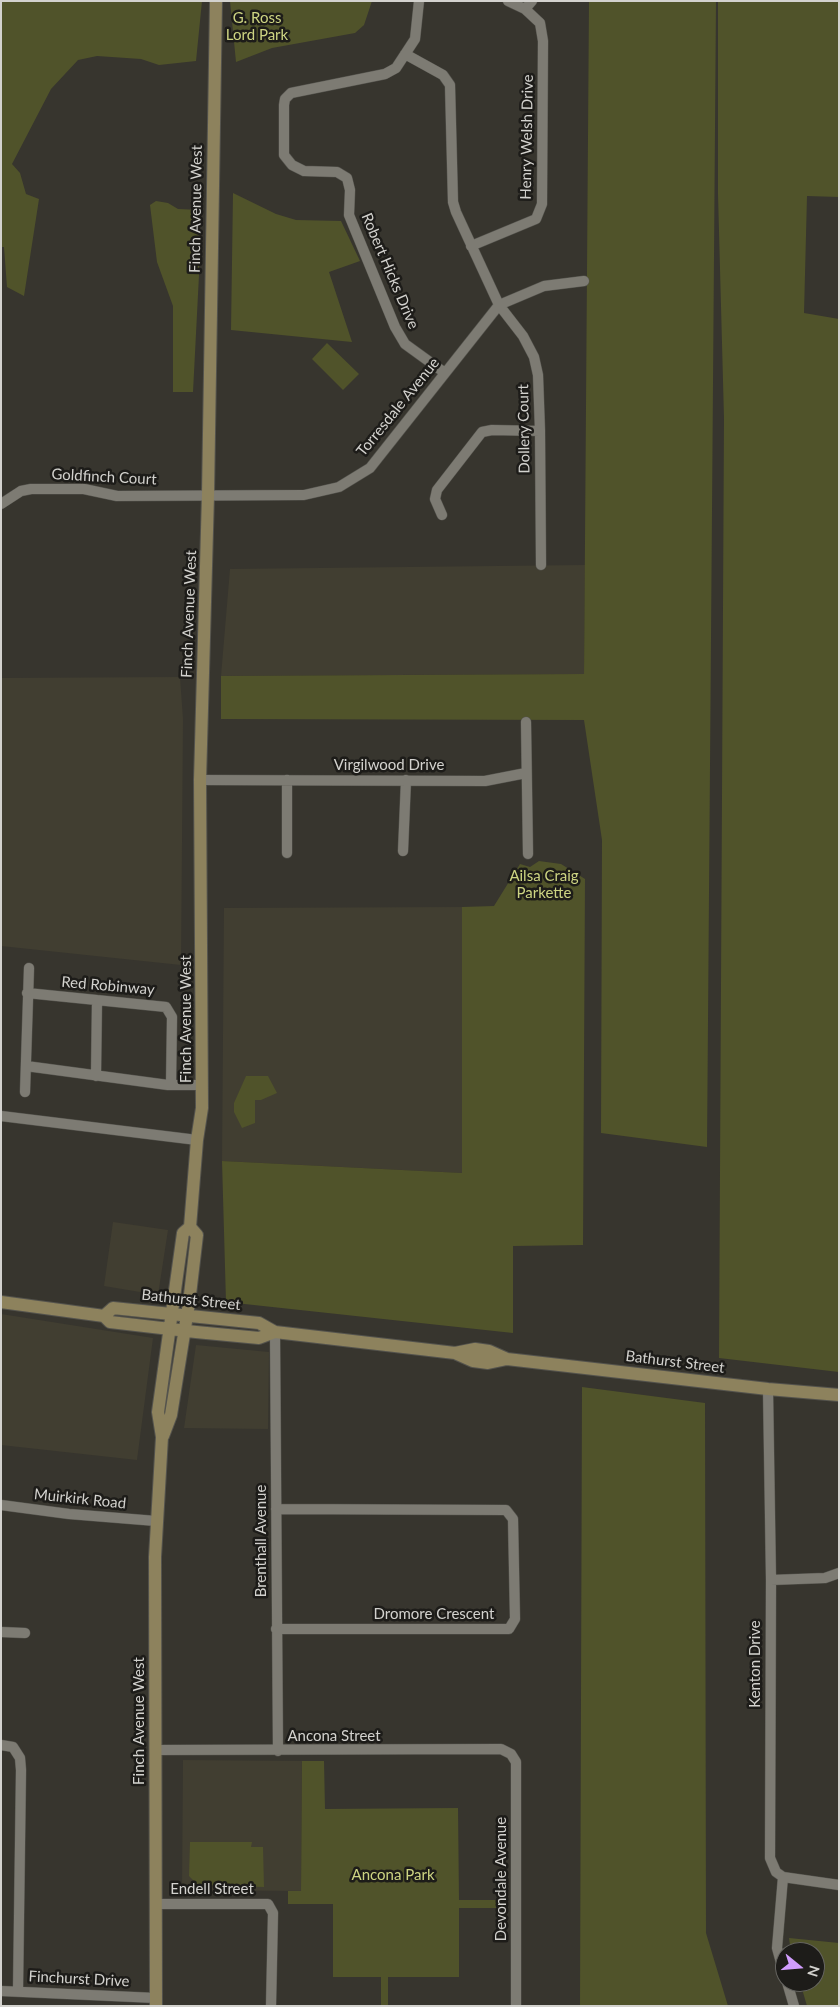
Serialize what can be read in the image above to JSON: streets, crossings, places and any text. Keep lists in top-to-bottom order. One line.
{"streets":{"main road":["Finch Avenue West","Bathurst Street"],"street":["Henry Welsh Drive","Robert Hicks Drive","Torresdale Avenue","Dollery Court","Goldfinch Court","Virgilwood Drive","Red Robinway","Muirkirk Road","Brenthall Avenue","Dromore Crescent","Kenton Drive","Ancona Street","Devondale Avenue","Endell Street","Finchurst Drive"]},"crossings":[["Henry Welsh Drive","Dollery Court"],["Finch Avenue West","Torresdale Avenue"],["Finch Avenue West","Goldfinch Court"],["Finch Avenue West","Virgilwood Drive"],["Finch Avenue West","Bathurst Street"],["Finch Avenue West","Muirkirk Road"],["Finch Avenue West","Ancona Street"],["Finch Avenue West","Endell Street"],["Finch Avenue West","Finchurst Drive"],["Robert Hicks Drive","Torresdale Avenue"],["Robert Hicks Drive","Dollery Court"],["Torresdale Avenue","Dollery Court"],["Torresdale Avenue","Goldfinch Court"],["Bathurst Street","Brenthall Avenue"],["Bathurst Street","Kenton Drive"],["Brenthall Avenue","Dromore Crescent"],["Brenthall Avenue","Ancona Street"],["Ancona Street","Devondale Avenue"]],"parks":["G. Ross Lord Park","Ailsa Craig Parkette","Ancona Park"],"north":"right"}
